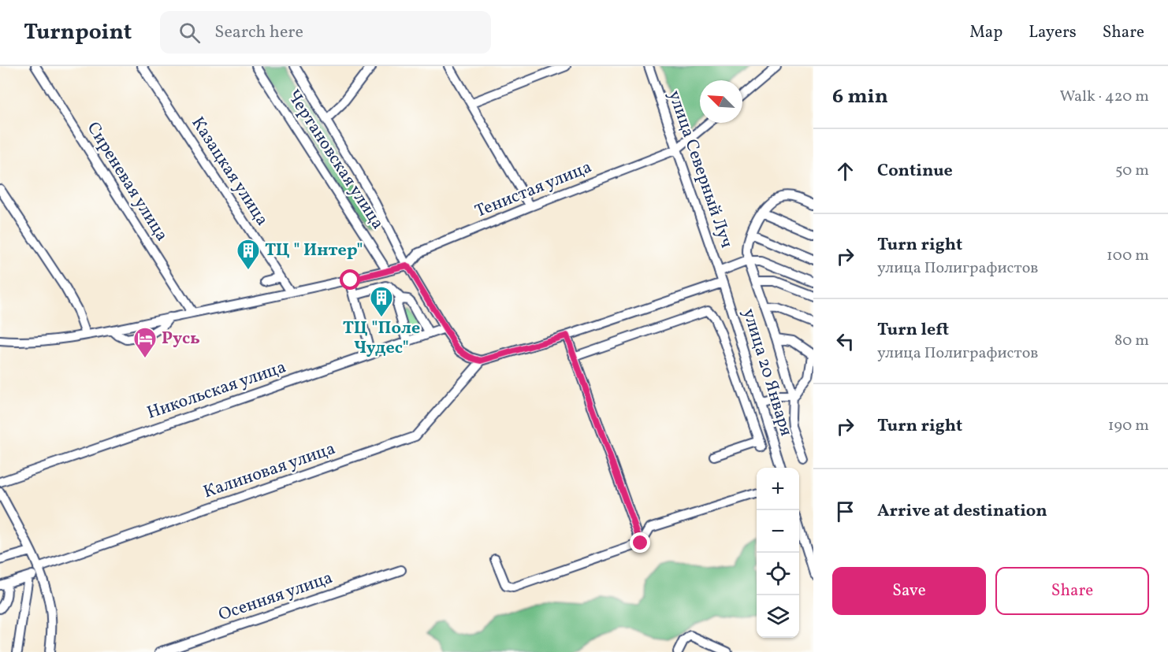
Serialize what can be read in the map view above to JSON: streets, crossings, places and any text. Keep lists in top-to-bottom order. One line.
{"streets":{"street":["Чертановская улица","улица Северный Луч","Казацкая улица","Сиреневая улица","Тенистая улица","улица 20 Января","Никольская улица","Калиновая улица","Осенняя улица"]},"crossings":[["улица Северный Луч","Тенистая улица"],["улица Северный Луч","улица 20 Января"]],"places":{"building":["ТЦ \" Интер\"","ТЦ \"Поле Чудес\""],"hotel":["Русь"]},"north":"top left","page":{"header":"Turnpoint","search":"Search here","nav":["Map","Layers","Share"],"heading":["6 min","Walk · 420 m"],"list":[["Continue","50 m"],["Turn right","улица Полиграфистов","100 m"],["Turn left","улица Полиграфистов","80 m"],["Turn right","190 m"],"Arrive at destination"],"map_buttons":["+","−"],"buttons":["Save","Share"]}}
